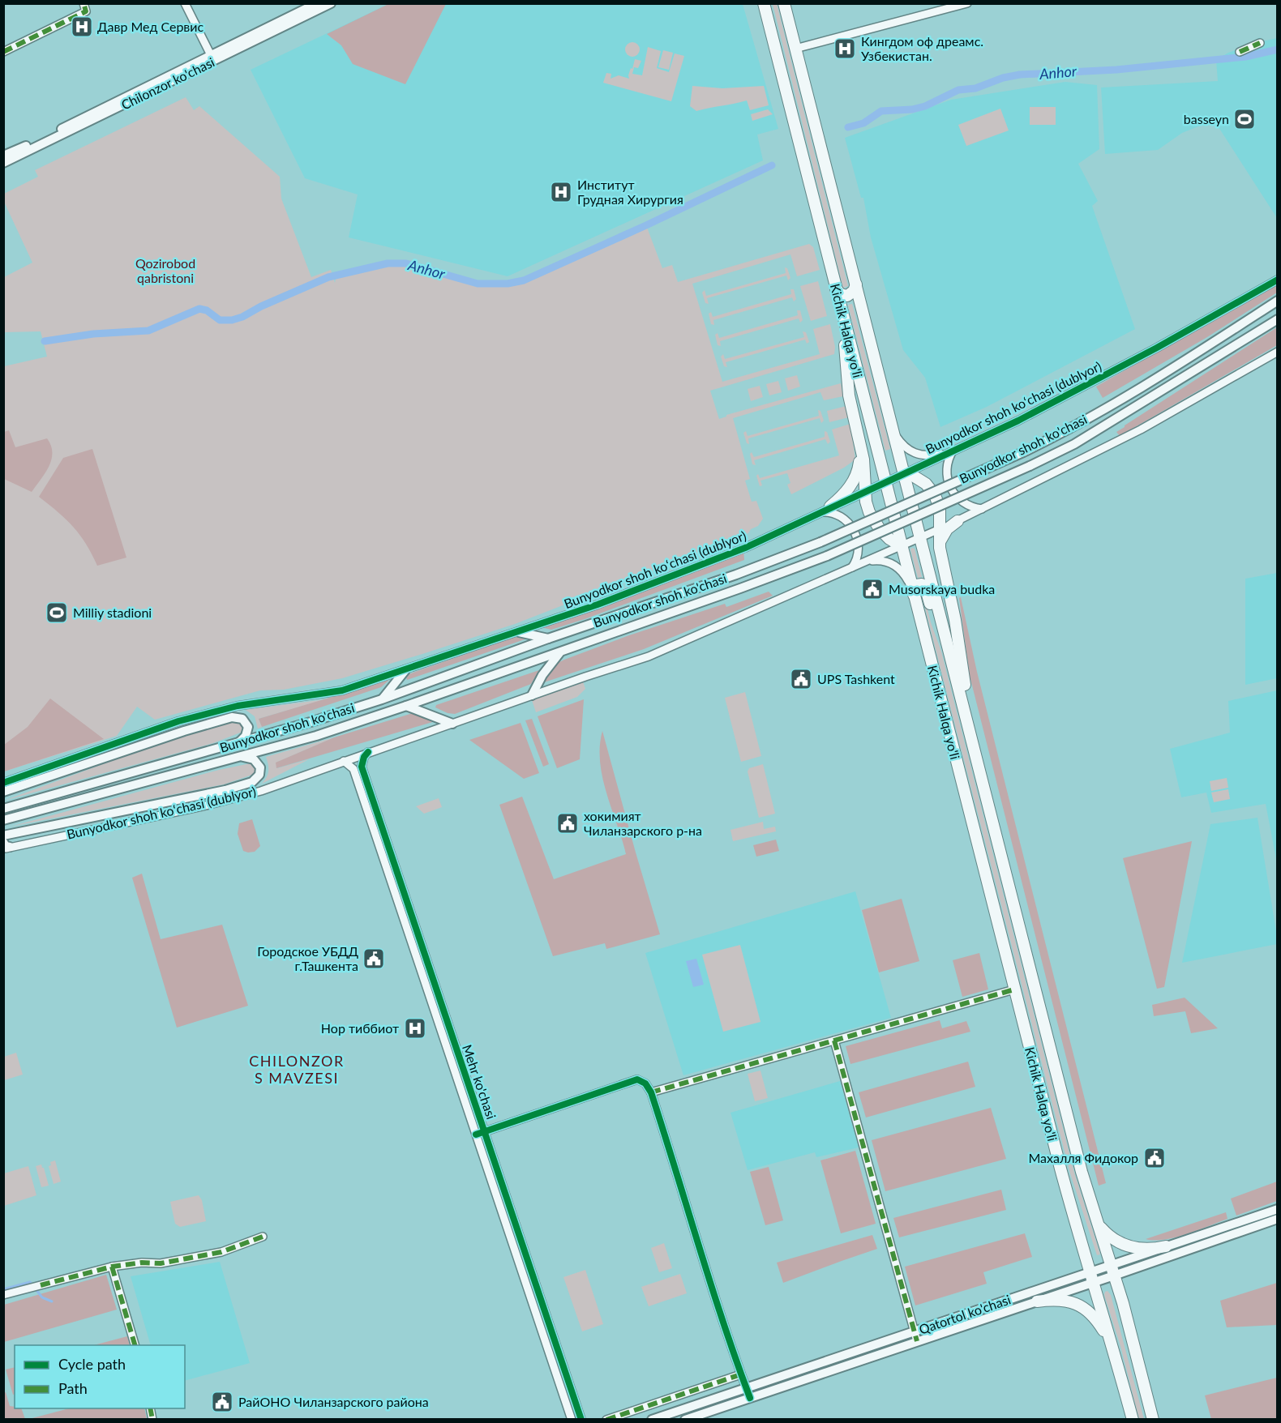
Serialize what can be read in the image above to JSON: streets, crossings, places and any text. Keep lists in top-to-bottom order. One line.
{"streets":{"highway":["Kichik Halqa yo'li"],"main road":["Chilonzor ko'chasi","Bunyodkor shoh ko'chasi","Qatortol ko'chasi"],"street":["Bunyodkor shoh koʻchasi (dublyor)","Mehr ko'chasi"]},"crossings":[["Kichik Halqa yo'li","Bunyodkor shoh koʻchasi (dublyor)"],["Kichik Halqa yo'li","Qatortol ko'chasi"]],"districts":["CHILONZOR S MAVZESI"],"water":["Anhor"],"parks":["Qozirobod qabristoni"],"places":{"hospital":["Давр Мед Сервис","Кингдом оф дреамс. Узбекистан.","Институт Грудная Хирургия","Нор тиббиот"],"sports":["basseyn","Milliy stadioni"],"public building":["Musorskaya budka","UPS Tashkent","хокимият Чиланзарского р-на","Городское УБДД г.Ташкента","Махалля Фидокор","РайОНО Чиланзарского района"]},"legend":["Cycle path","Path"]}
